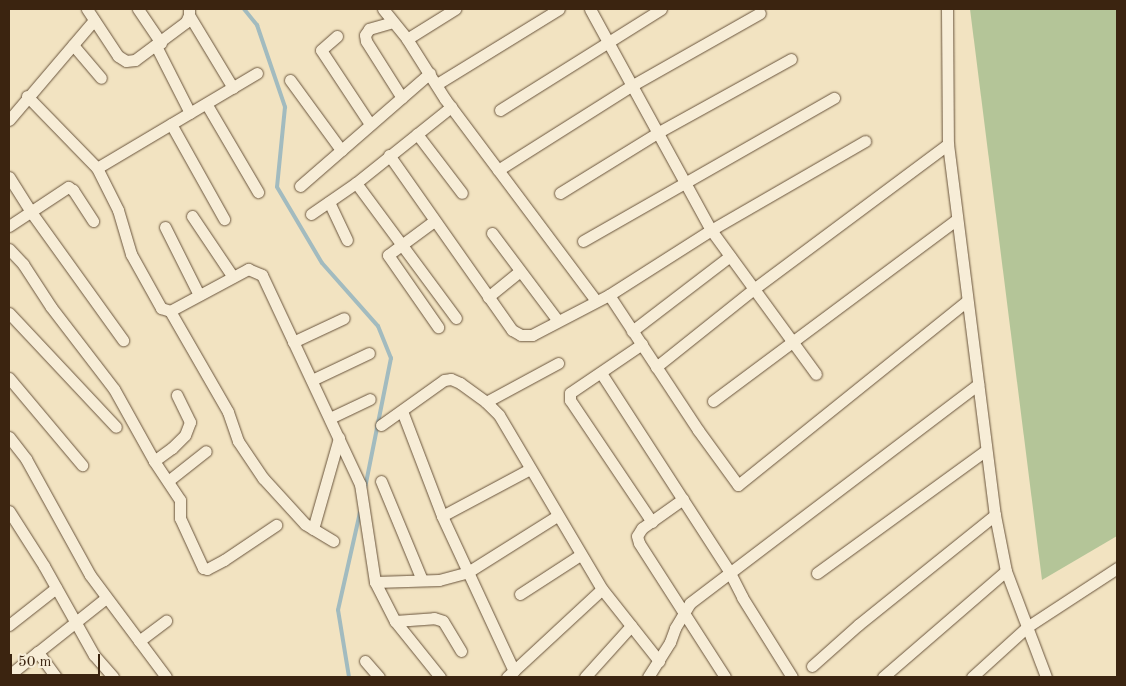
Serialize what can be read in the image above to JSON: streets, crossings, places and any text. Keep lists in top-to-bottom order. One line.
{"scale_bar":"50 m"}
